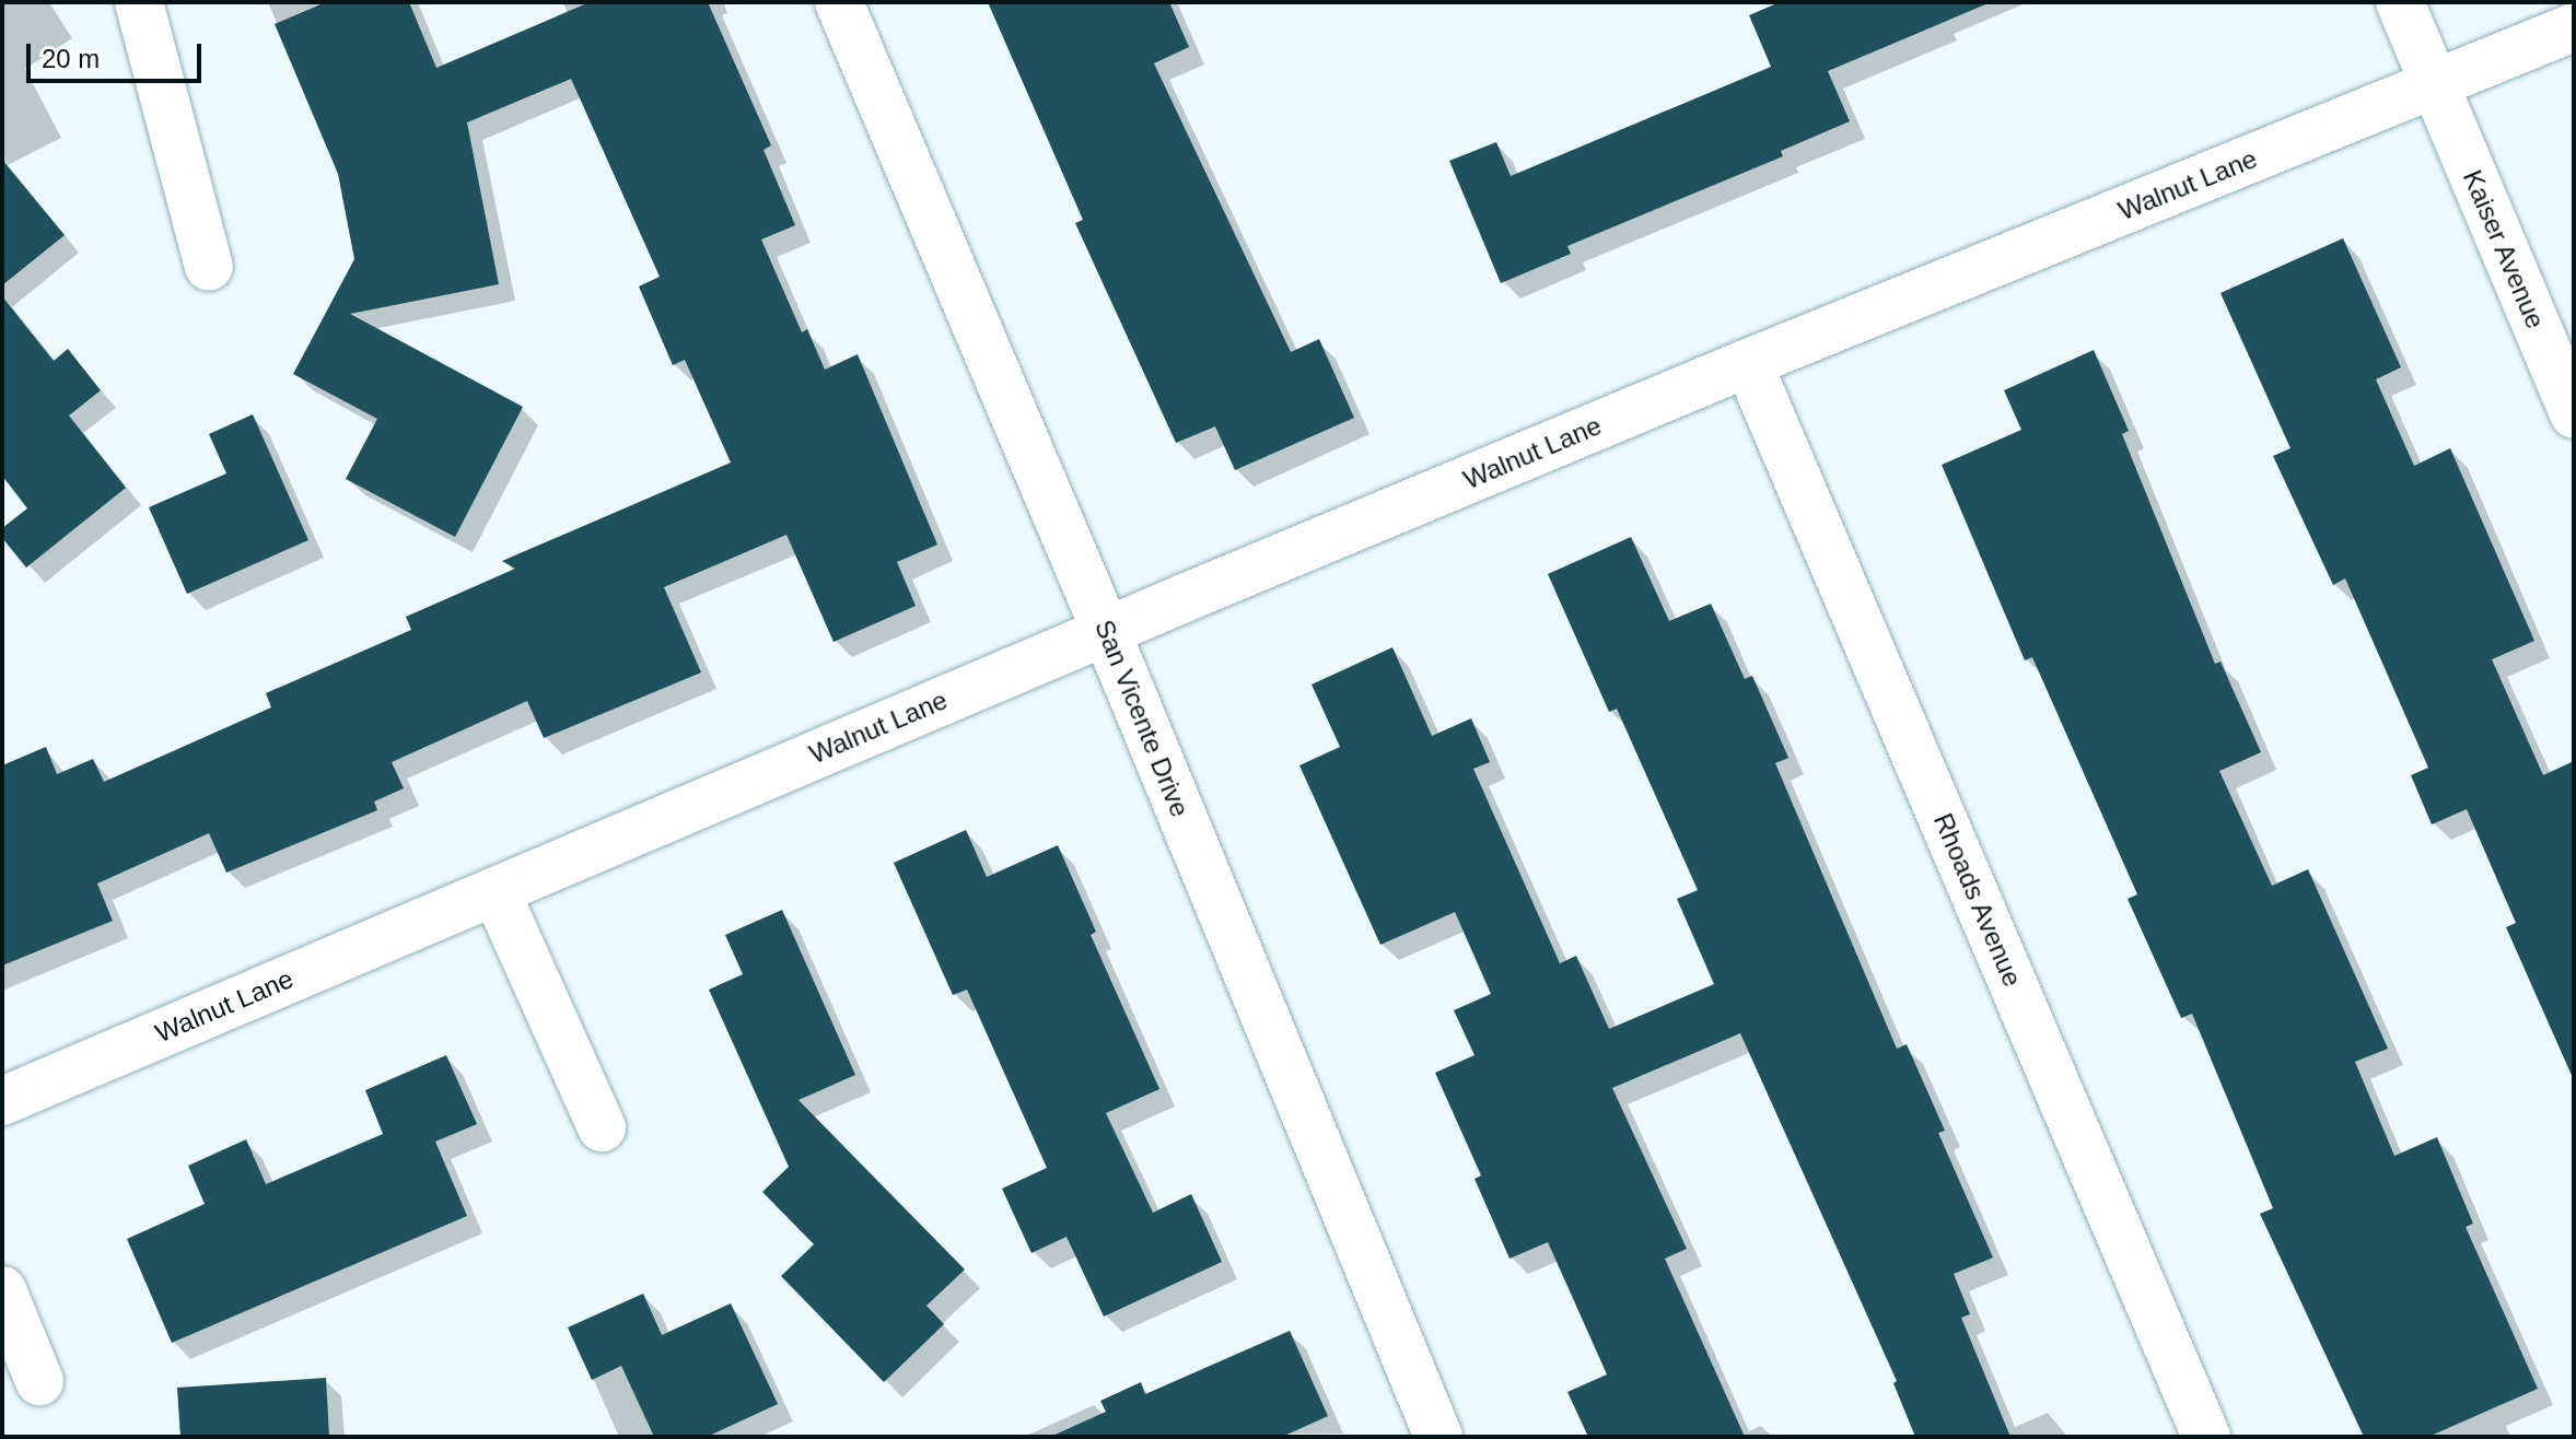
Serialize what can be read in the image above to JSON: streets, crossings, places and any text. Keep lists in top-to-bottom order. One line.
{"streets":{"street":["Walnut Lane","Kaiser Avenue","San Vicente Drive","Rhoads Avenue"]},"crossings":[["Walnut Lane","Kaiser Avenue"],["Walnut Lane","San Vicente Drive"],["Walnut Lane","Rhoads Avenue"]],"scale_bar":"20 m"}
